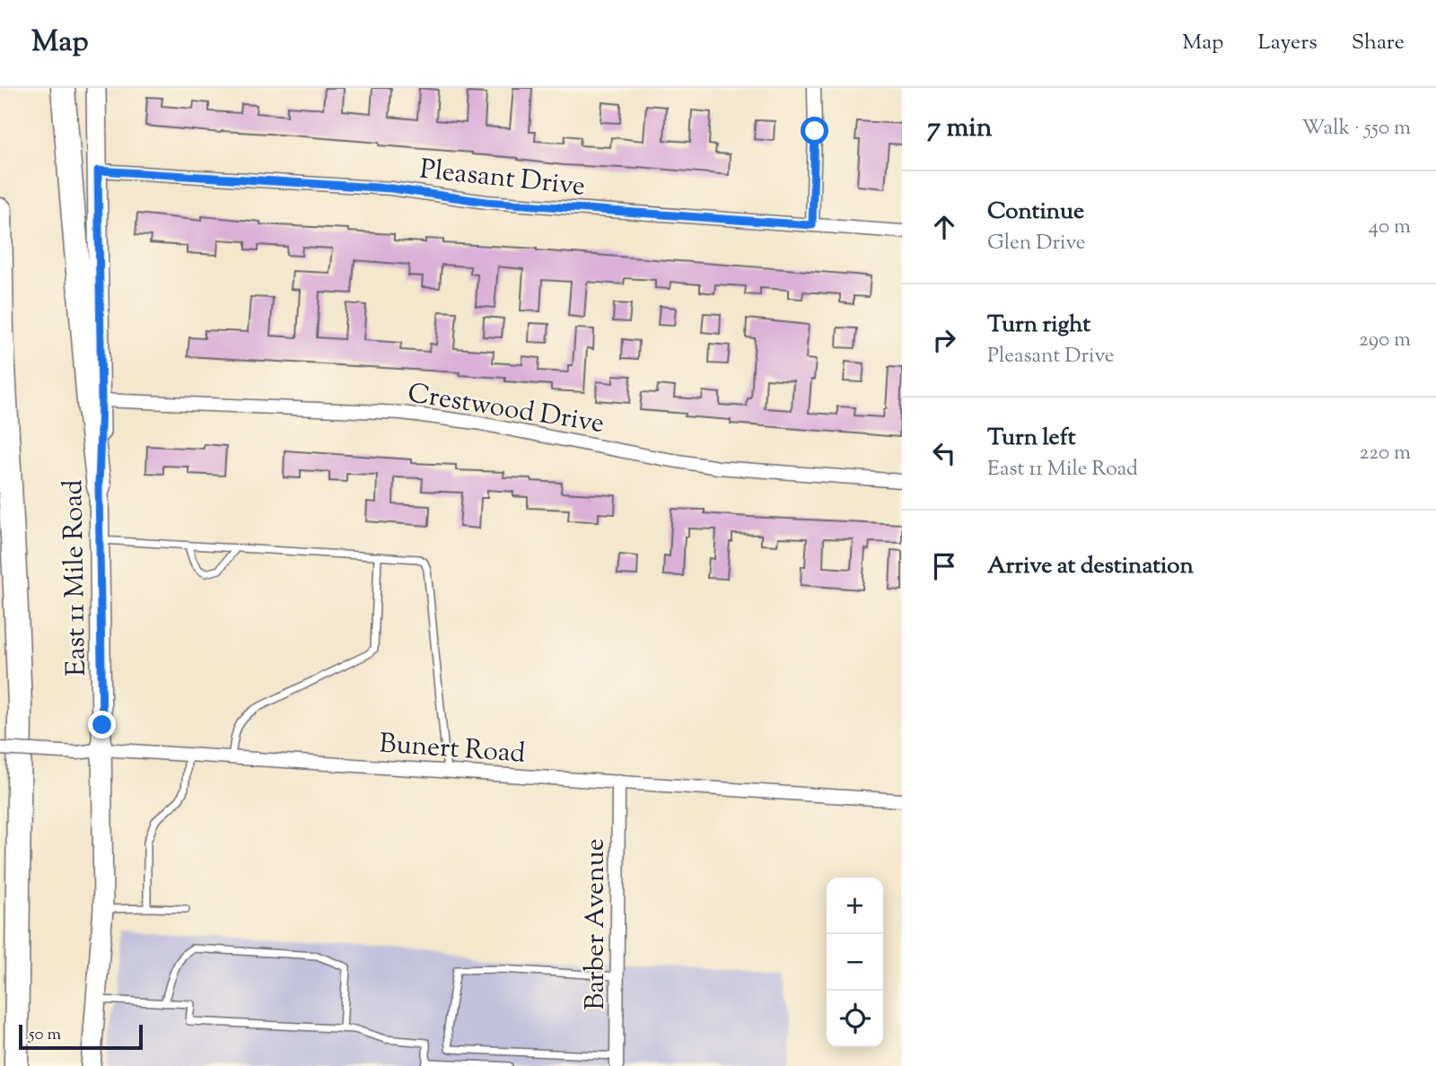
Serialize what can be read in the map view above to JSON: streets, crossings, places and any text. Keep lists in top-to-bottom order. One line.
{"streets":{"main road":["East 11 Mile Road"],"street":["Pleasant Drive","Crestwood Drive","Bunert Road","Barber Avenue"]},"crossings":[["Pleasant Drive","East 11 Mile Road"],["Crestwood Drive","East 11 Mile Road"],["East 11 Mile Road","Bunert Road"],["Bunert Road","Barber Avenue"]],"scale_bar":"50 m","page":{"header":"Map","nav":["Map","Layers","Share"],"heading":["7 min","Walk · 550 m"],"list":[["Continue","Glen Drive","40 m"],["Turn right","Pleasant Drive","290 m"],["Turn left","East 11 Mile Road","220 m"],"Arrive at destination"],"map_buttons":["+","−"],"scale":"50 m"}}
